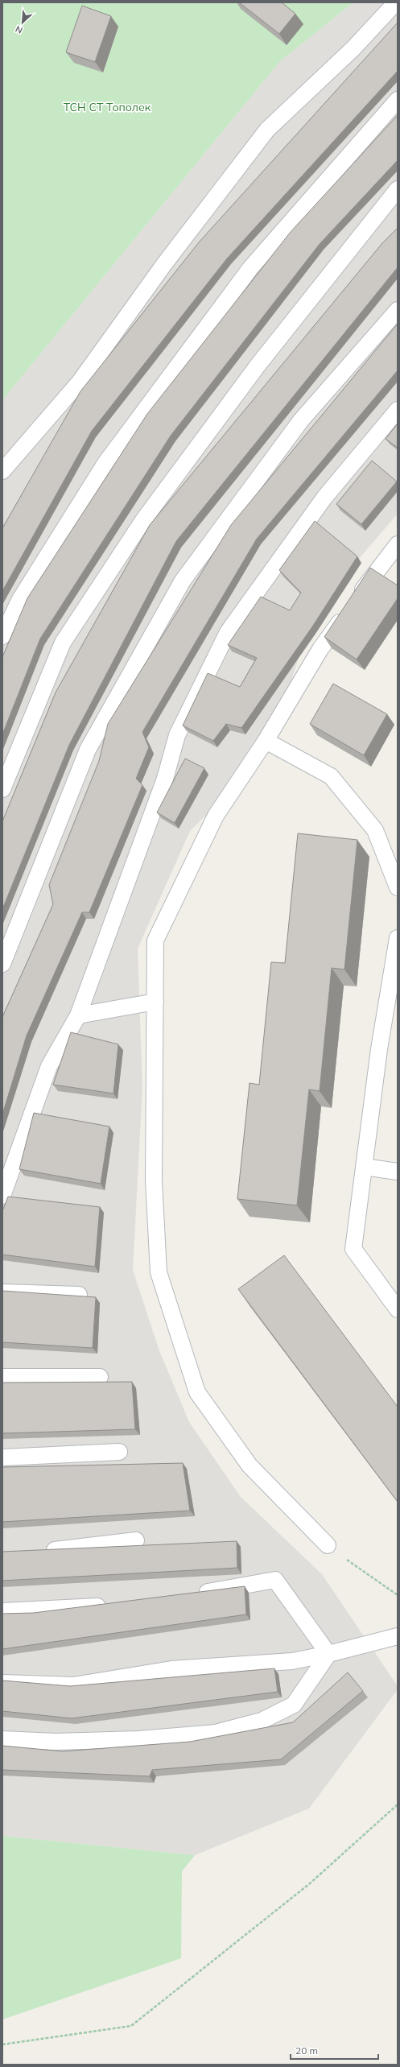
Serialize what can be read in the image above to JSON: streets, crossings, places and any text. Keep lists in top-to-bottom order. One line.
{"parks":["ТСН СТ Тополек"],"scale_bar":"20 m","north":"bottom left"}
